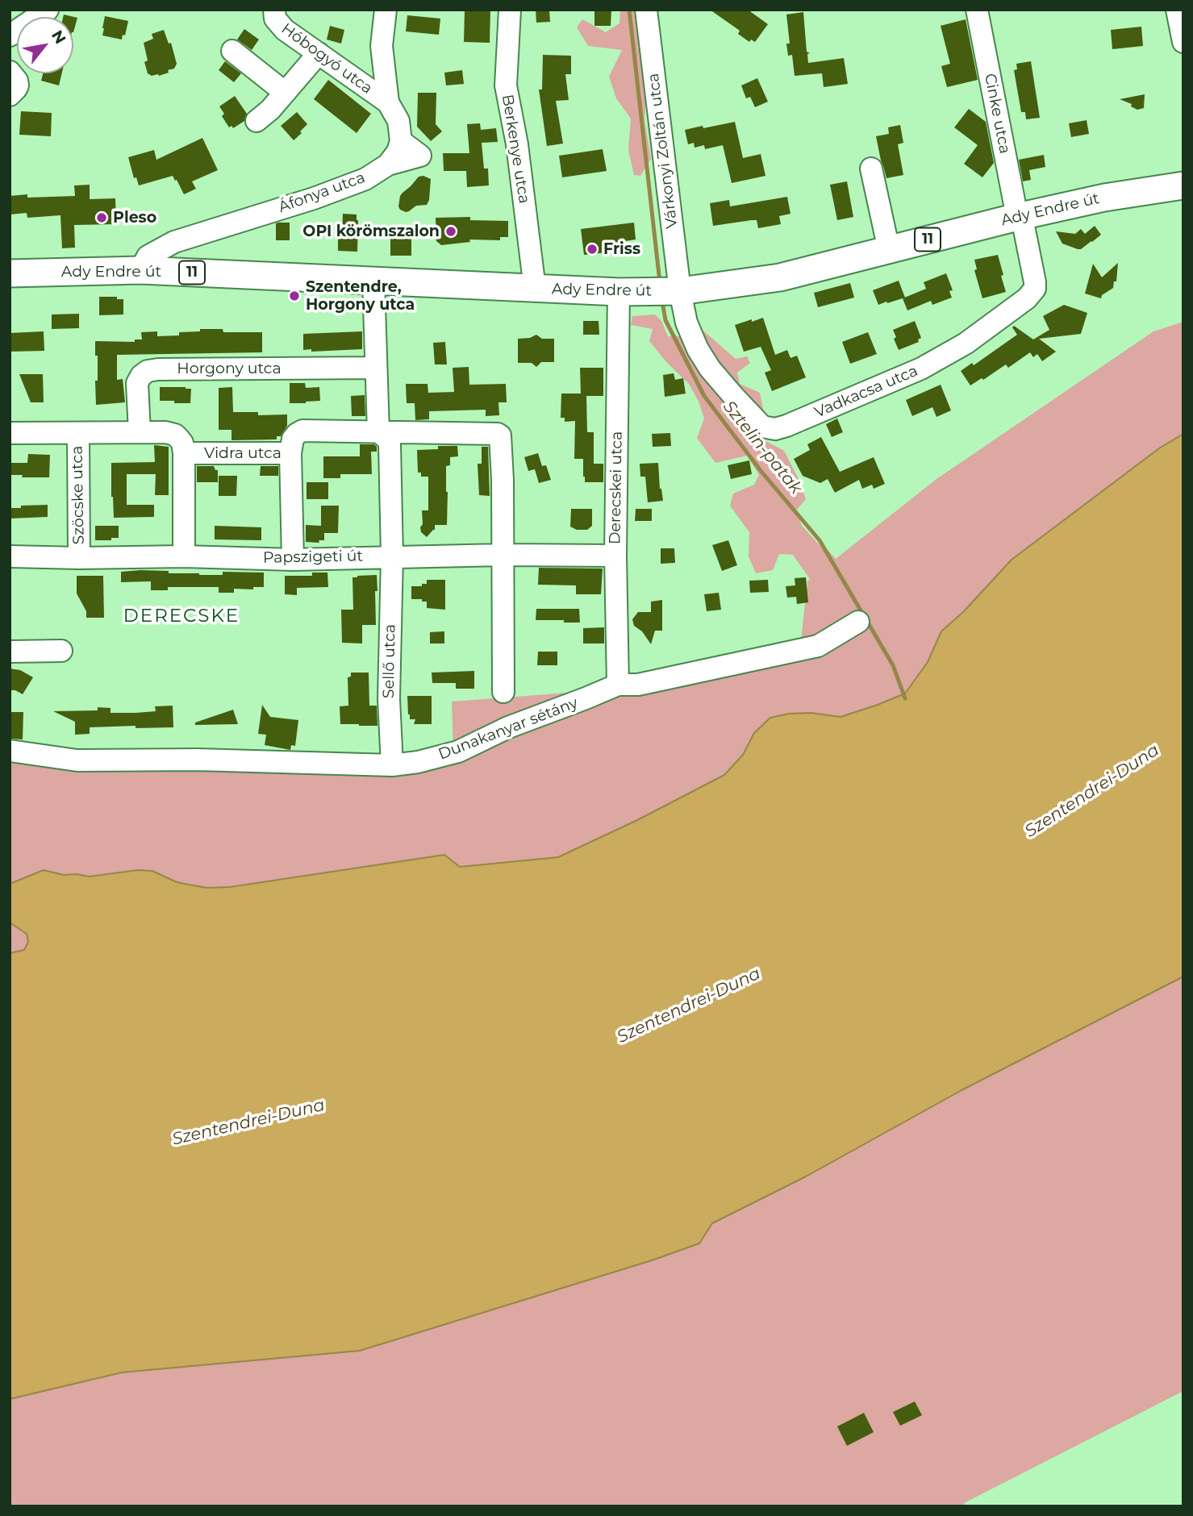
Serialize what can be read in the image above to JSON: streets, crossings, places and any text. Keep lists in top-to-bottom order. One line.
{"streets":{"main road":["Ady Endre út","11"],"street":["Hóbogyó utca","Cinke utca","Berkenye utca","Várkonyi Zoltán utca","Áfonya utca","Horgony utca","Vadkacsa utca","Vidra utca","Derecskei utca","Szöcske utca","Papszigeti út","Sellő utca","Dunakanyar sétány"]},"crossings":[["Hóbogyó utca","Áfonya utca"],["Cinke utca","Ady Endre út"],["Cinke utca","Vadkacsa utca"],["Berkenye utca","Ady Endre út"],["Várkonyi Zoltán utca","Ady Endre út"],["Várkonyi Zoltán utca","Vadkacsa utca"],["Áfonya utca","Ady Endre út"],["Ady Endre út","Vadkacsa utca"],["Ady Endre út","Derecskei utca"],["Horgony utca","Vidra utca"],["Horgony utca","Szöcske utca"],["Vidra utca","Szöcske utca"],["Derecskei utca","Papszigeti út"],["Derecskei utca","Dunakanyar sétány"],["Szöcske utca","Papszigeti út"],["Papszigeti út","Sellő utca"],["Sellő utca","Dunakanyar sétány"]],"districts":["DERECSKE"],"water":["Sztelin-patak","Szentendrei-Duna"],"places":["Pleso","OPI körömszalon","Friss","Szentendre, Horgony utca"],"north":"top right"}
